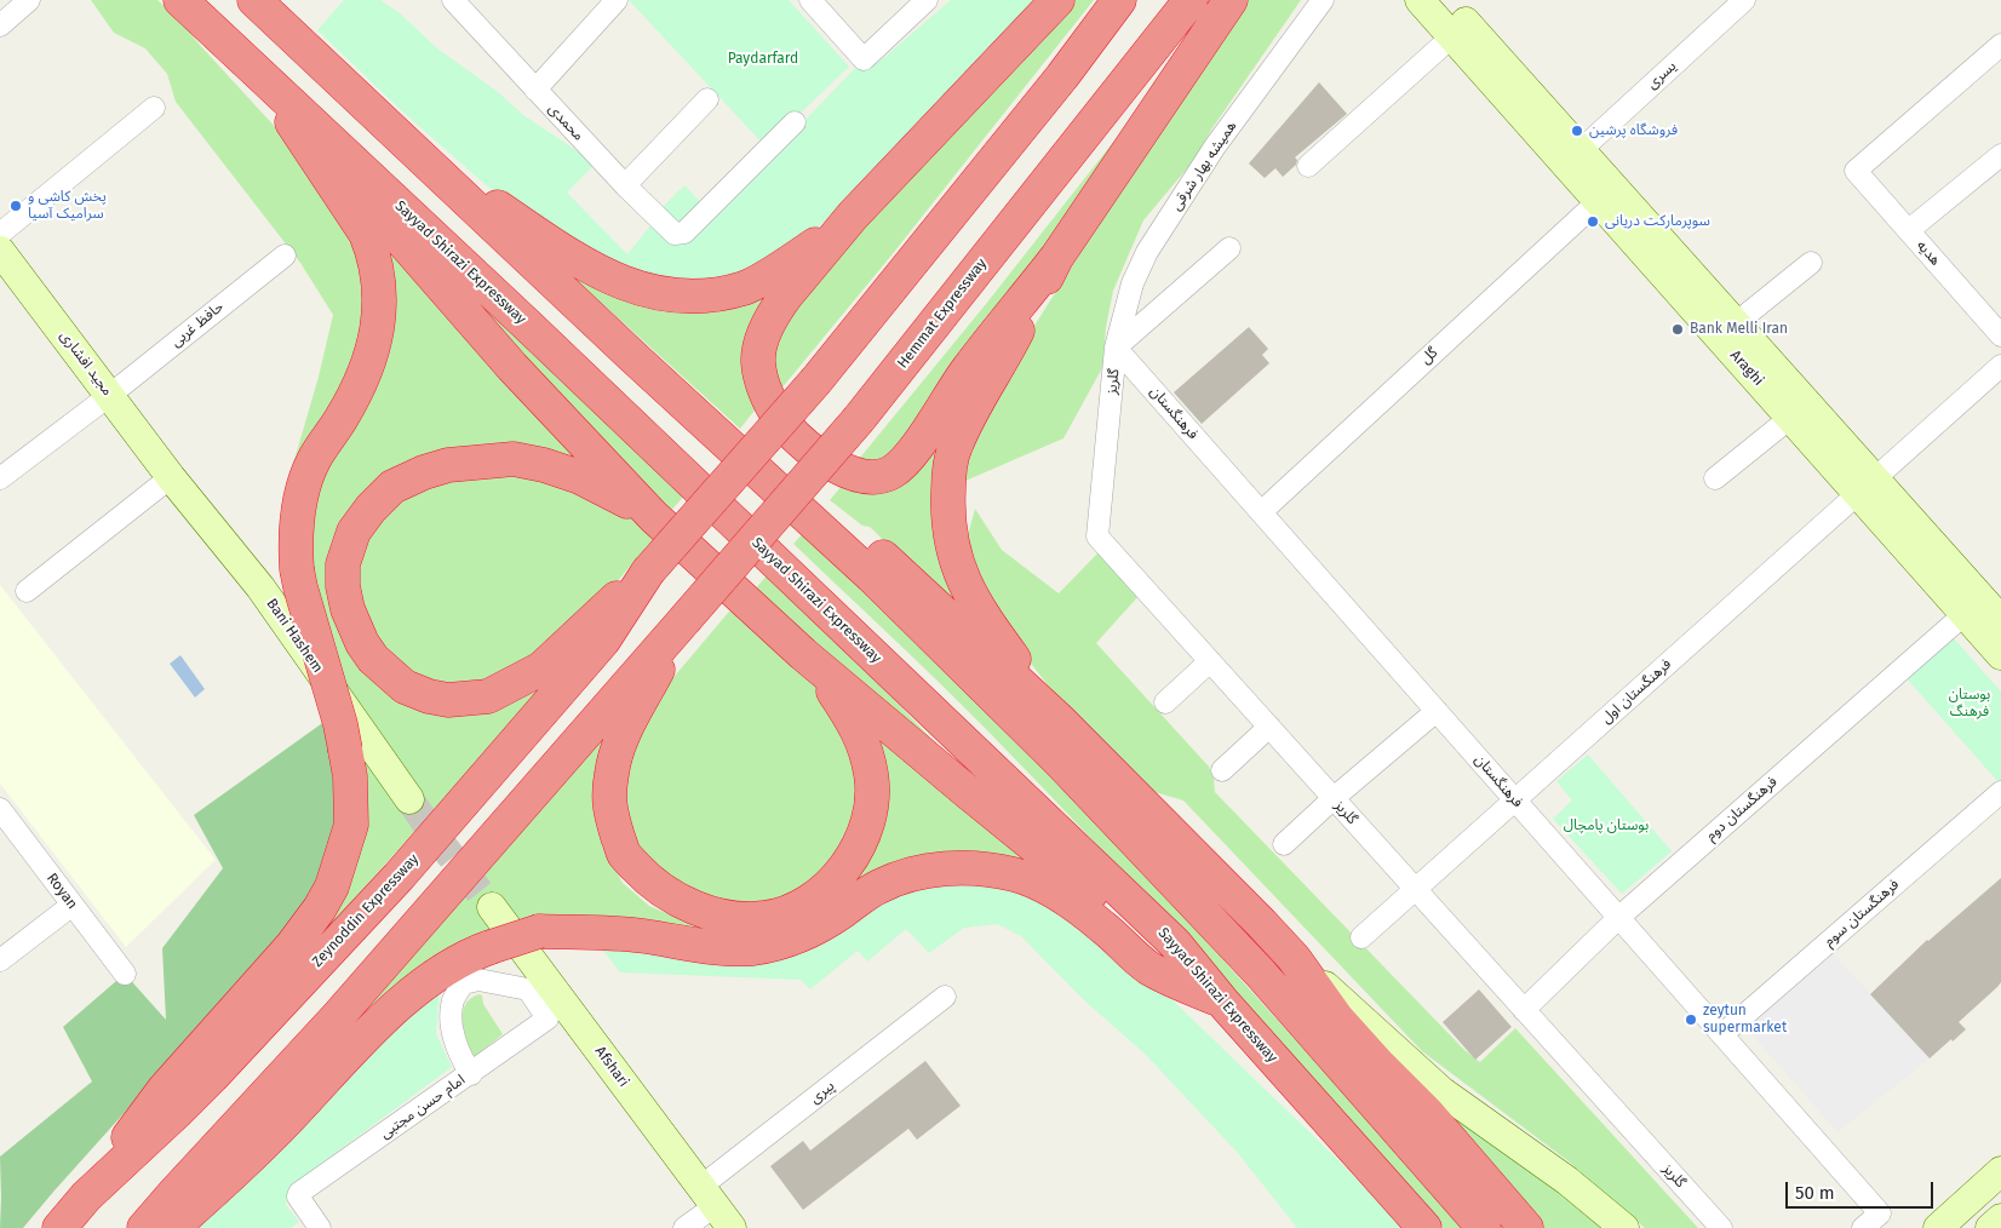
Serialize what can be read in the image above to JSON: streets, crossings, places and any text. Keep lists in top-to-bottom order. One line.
{"streets":{"highway":["Sayyad Shirazi Expressway","Hemmat Expressway","Zeynoddin Expressway"],"main road":["مجید افشاری","Araghi","Bani Hashem","Afshari"],"street":["یسری","محمدی","همیشه بهار شرقی","هدیه","حافظ غربی","گل","گلریز","فرهنگستان","فرهنگستان اول","فرهنگستان دوم","Royan","فرهنگستان سوم","پیری","امام حسن مجتبی"]},"crossings":[["یسری","Araghi"],["همیشه بهار شرقی","گلریز"],["همیشه بهار شرقی","فرهنگستان"],["حافظ غربی","مجید افشاری"],["گل","Araghi"],["گل","فرهنگستان"],["مجید افشاری","Bani Hashem"],["Araghi","فرهنگستان اول"],["Araghi","فرهنگستان دوم"],["گلریز","فرهنگستان"],["گلریز","فرهنگستان اول"],["گلریز","فرهنگستان دوم"],["فرهنگستان","فرهنگستان اول"],["فرهنگستان","فرهنگستان دوم"],["فرهنگستان","فرهنگستان سوم"],["Afshari","پیری"]],"parks":["Paydarfard","بوستان فرهنگ","بوستان پامچال"],"places":["فروشگاه پرشین","پخش کاشی و سرامیک آسیا","سوپرمارکت دریانی","Bank Melli Iran","zeytun supermarket"],"scale_bar":"50 m"}
